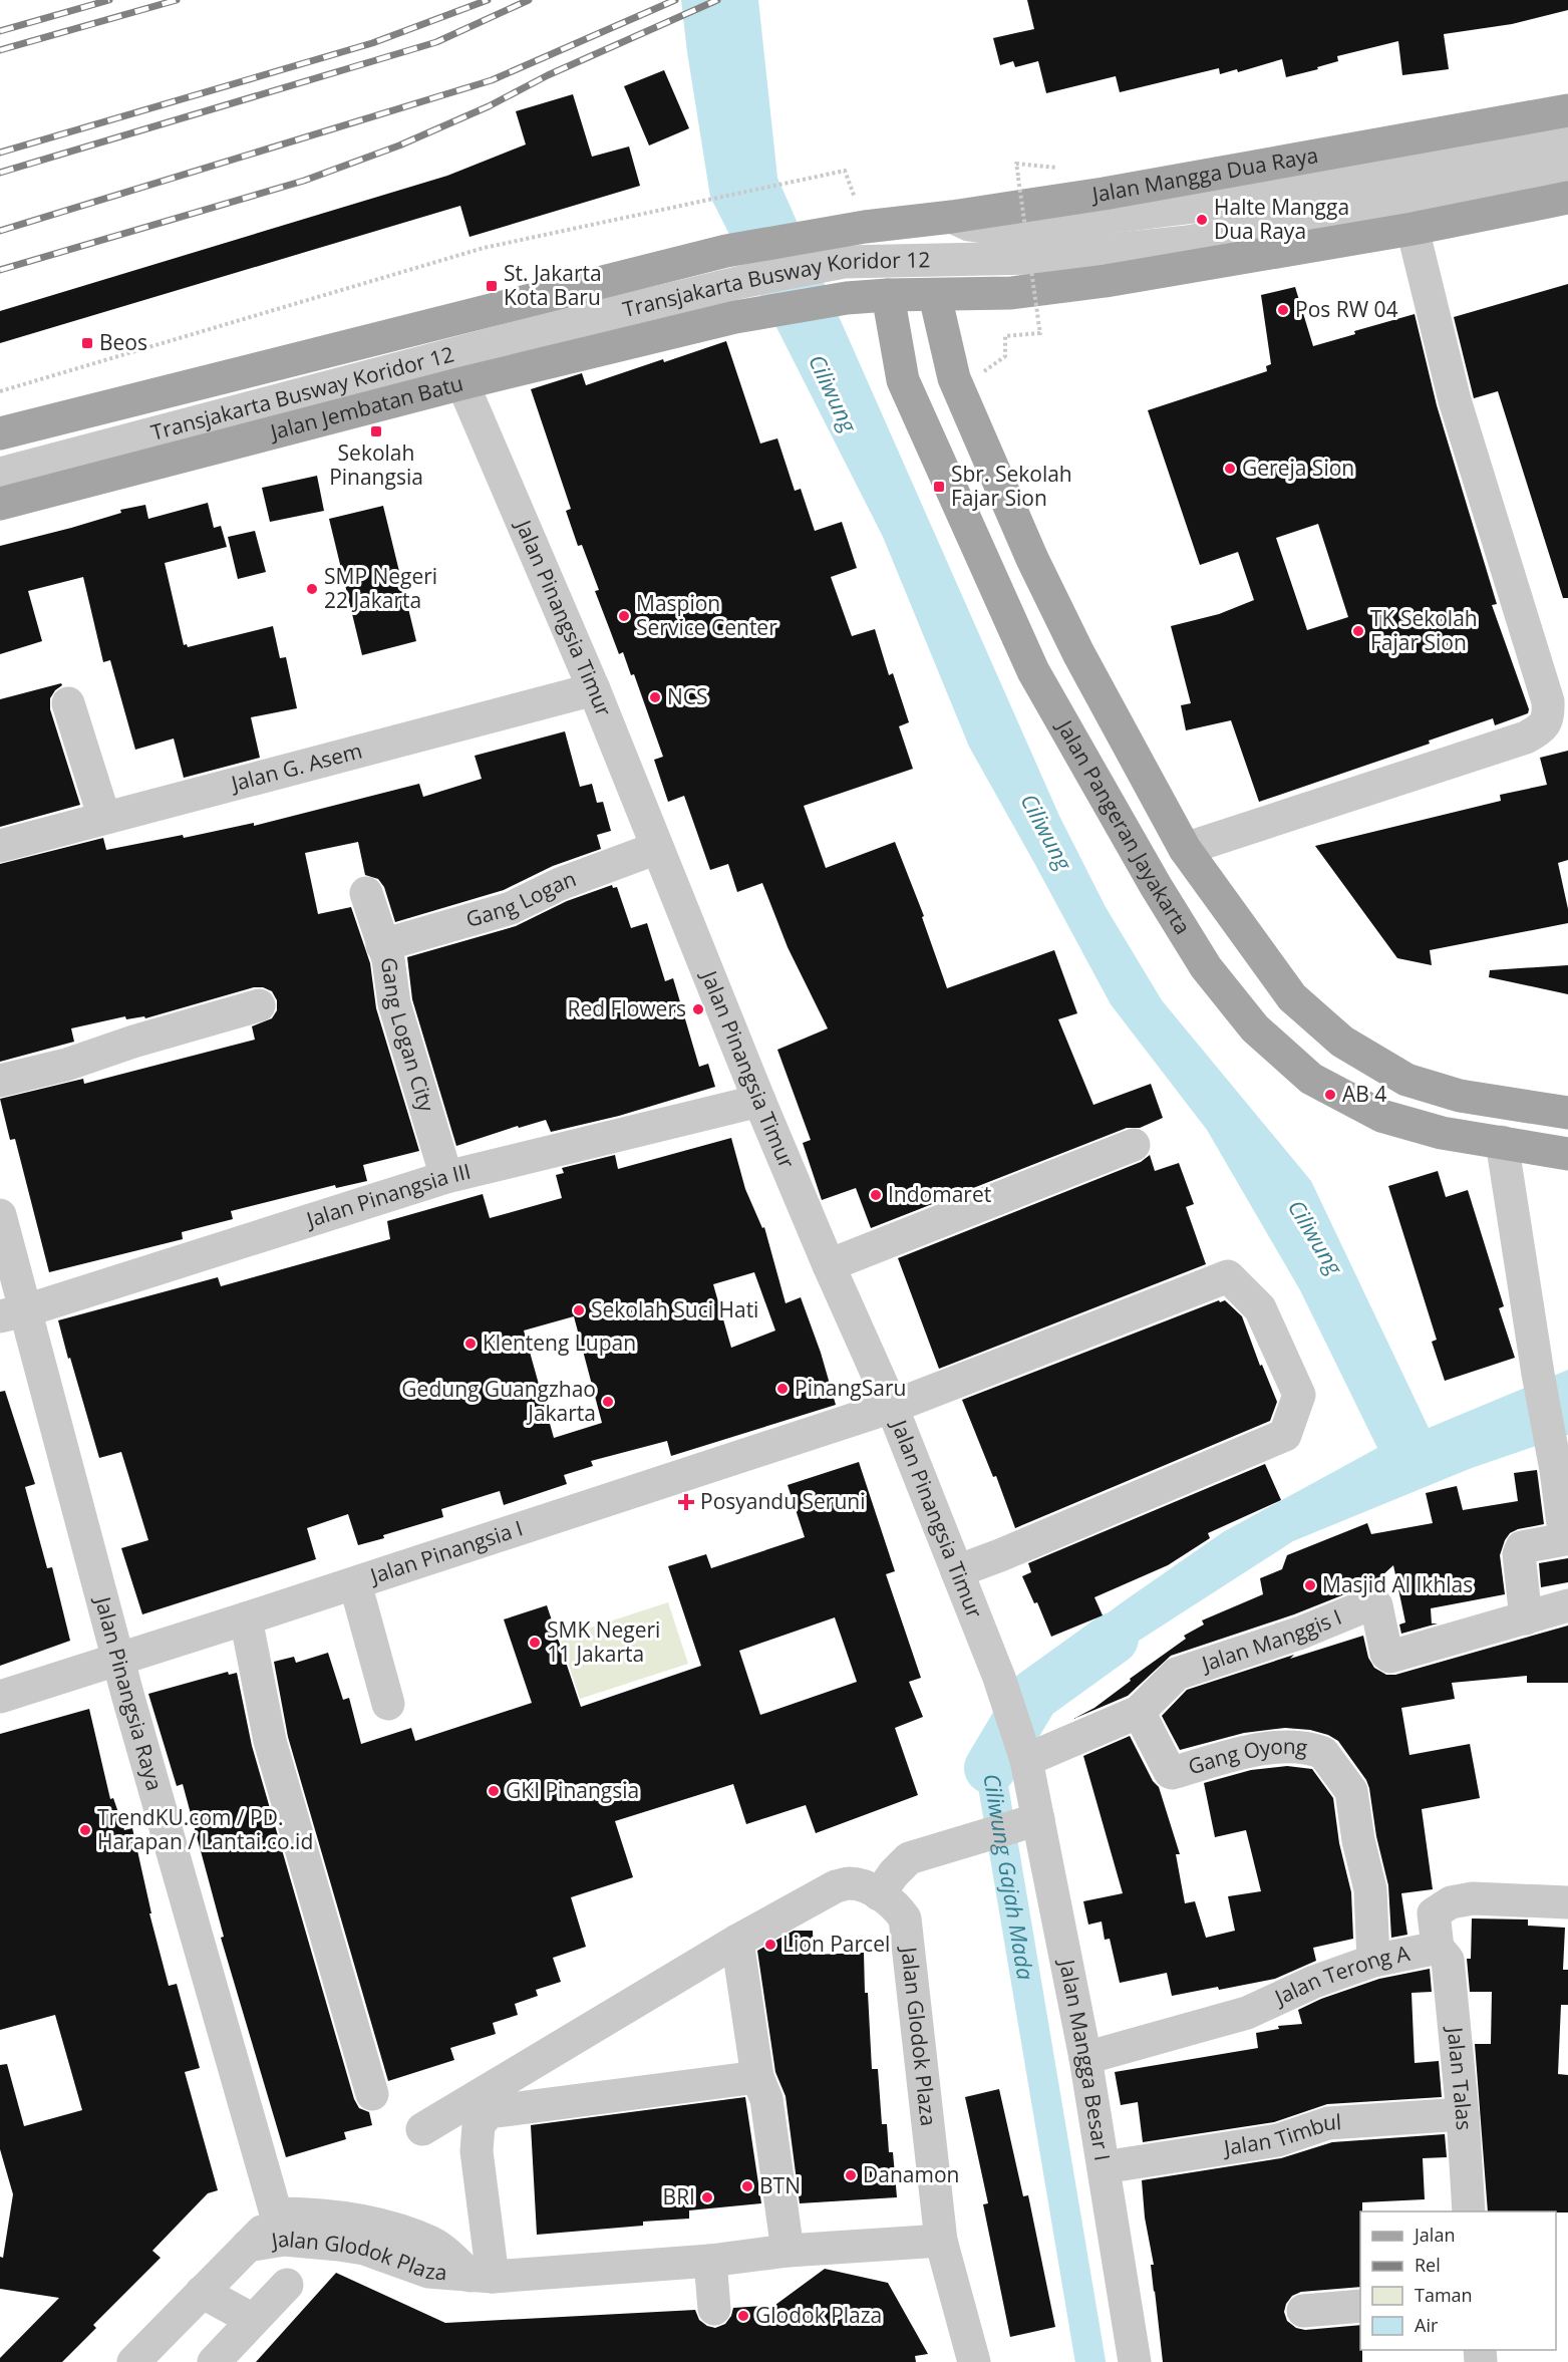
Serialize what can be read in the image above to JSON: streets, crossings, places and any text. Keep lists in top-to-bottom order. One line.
{"streets":{"main road":["Jalan Mangga Dua Raya","Jalan Jembatan Batu","Jalan Pangeran Jayakarta"],"street":["Transjakarta Busway Koridor 12","Jalan Pinangsia Timur","Jalan G. Asem","Gang Logan","Gang Logan City","Jalan Pinangsia III","Jalan Pinangsia I","Jalan Manggis I","Jalan Pinangsia Raya","Gang Oyong","Jalan Terong A","Jalan Glodok Plaza","Jalan Mangga Besar I","Jalan Talas","Jalan Timbul"]},"crossings":[["Jalan Mangga Dua Raya","Transjakarta Busway Koridor 12"],["Jalan Jembatan Batu","Jalan Pinangsia Timur"],["Jalan Jembatan Batu","Jalan Pangeran Jayakarta"],["Jalan Pinangsia Timur","Jalan G. Asem"],["Jalan Pinangsia Timur","Gang Logan"],["Jalan Pinangsia Timur","Jalan Pinangsia III"],["Jalan Pinangsia Timur","Jalan Pinangsia I"],["Jalan Pinangsia Timur","Jalan Manggis I"],["Jalan Pinangsia Timur","Jalan Mangga Besar I"],["Gang Logan","Gang Logan City"],["Gang Logan City","Jalan Pinangsia III"],["Jalan Pinangsia III","Jalan Pinangsia Raya"],["Jalan Pinangsia I","Jalan Pinangsia Raya"],["Jalan Manggis I","Gang Oyong"],["Jalan Manggis I","Jalan Mangga Besar I"],["Jalan Pinangsia Raya","Jalan Glodok Plaza"],["Gang Oyong","Jalan Terong A"],["Jalan Terong A","Jalan Mangga Besar I"],["Jalan Terong A","Jalan Talas"],["Jalan Mangga Besar I","Jalan Timbul"],["Jalan Talas","Jalan Timbul"]],"water":["Ciliwung","Ciliwung Gajah Mada"],"places":{"other":["Halte Mangga Dua Raya","Pos RW 04","Gereja Sion","SMP Negeri 22 Jakarta","Maspion Service Center","TK Sekolah Fajar Sion","NCS","Red Flowers","AB 4","Indomaret","Sekolah Suci Hati","Klenteng Lupan","PinangSaru","Gedung Guangzhao Jakarta","Masjid Al Ikhlas","SMK Negeri 11 Jakarta","GKI Pinangsia","TrendKU.com / PD. Harapan / Lantai.co.id","Lion Parcel","Danamon","BTN","BRI","Glodok Plaza"],"transit":["St. Jakarta Kota Baru","Beos","Sekolah Pinangsia","Sbr. Sekolah Fajar Sion"],"health":["Posyandu Seruni"]},"legend":["Jalan","Rel","Taman","Air"]}
